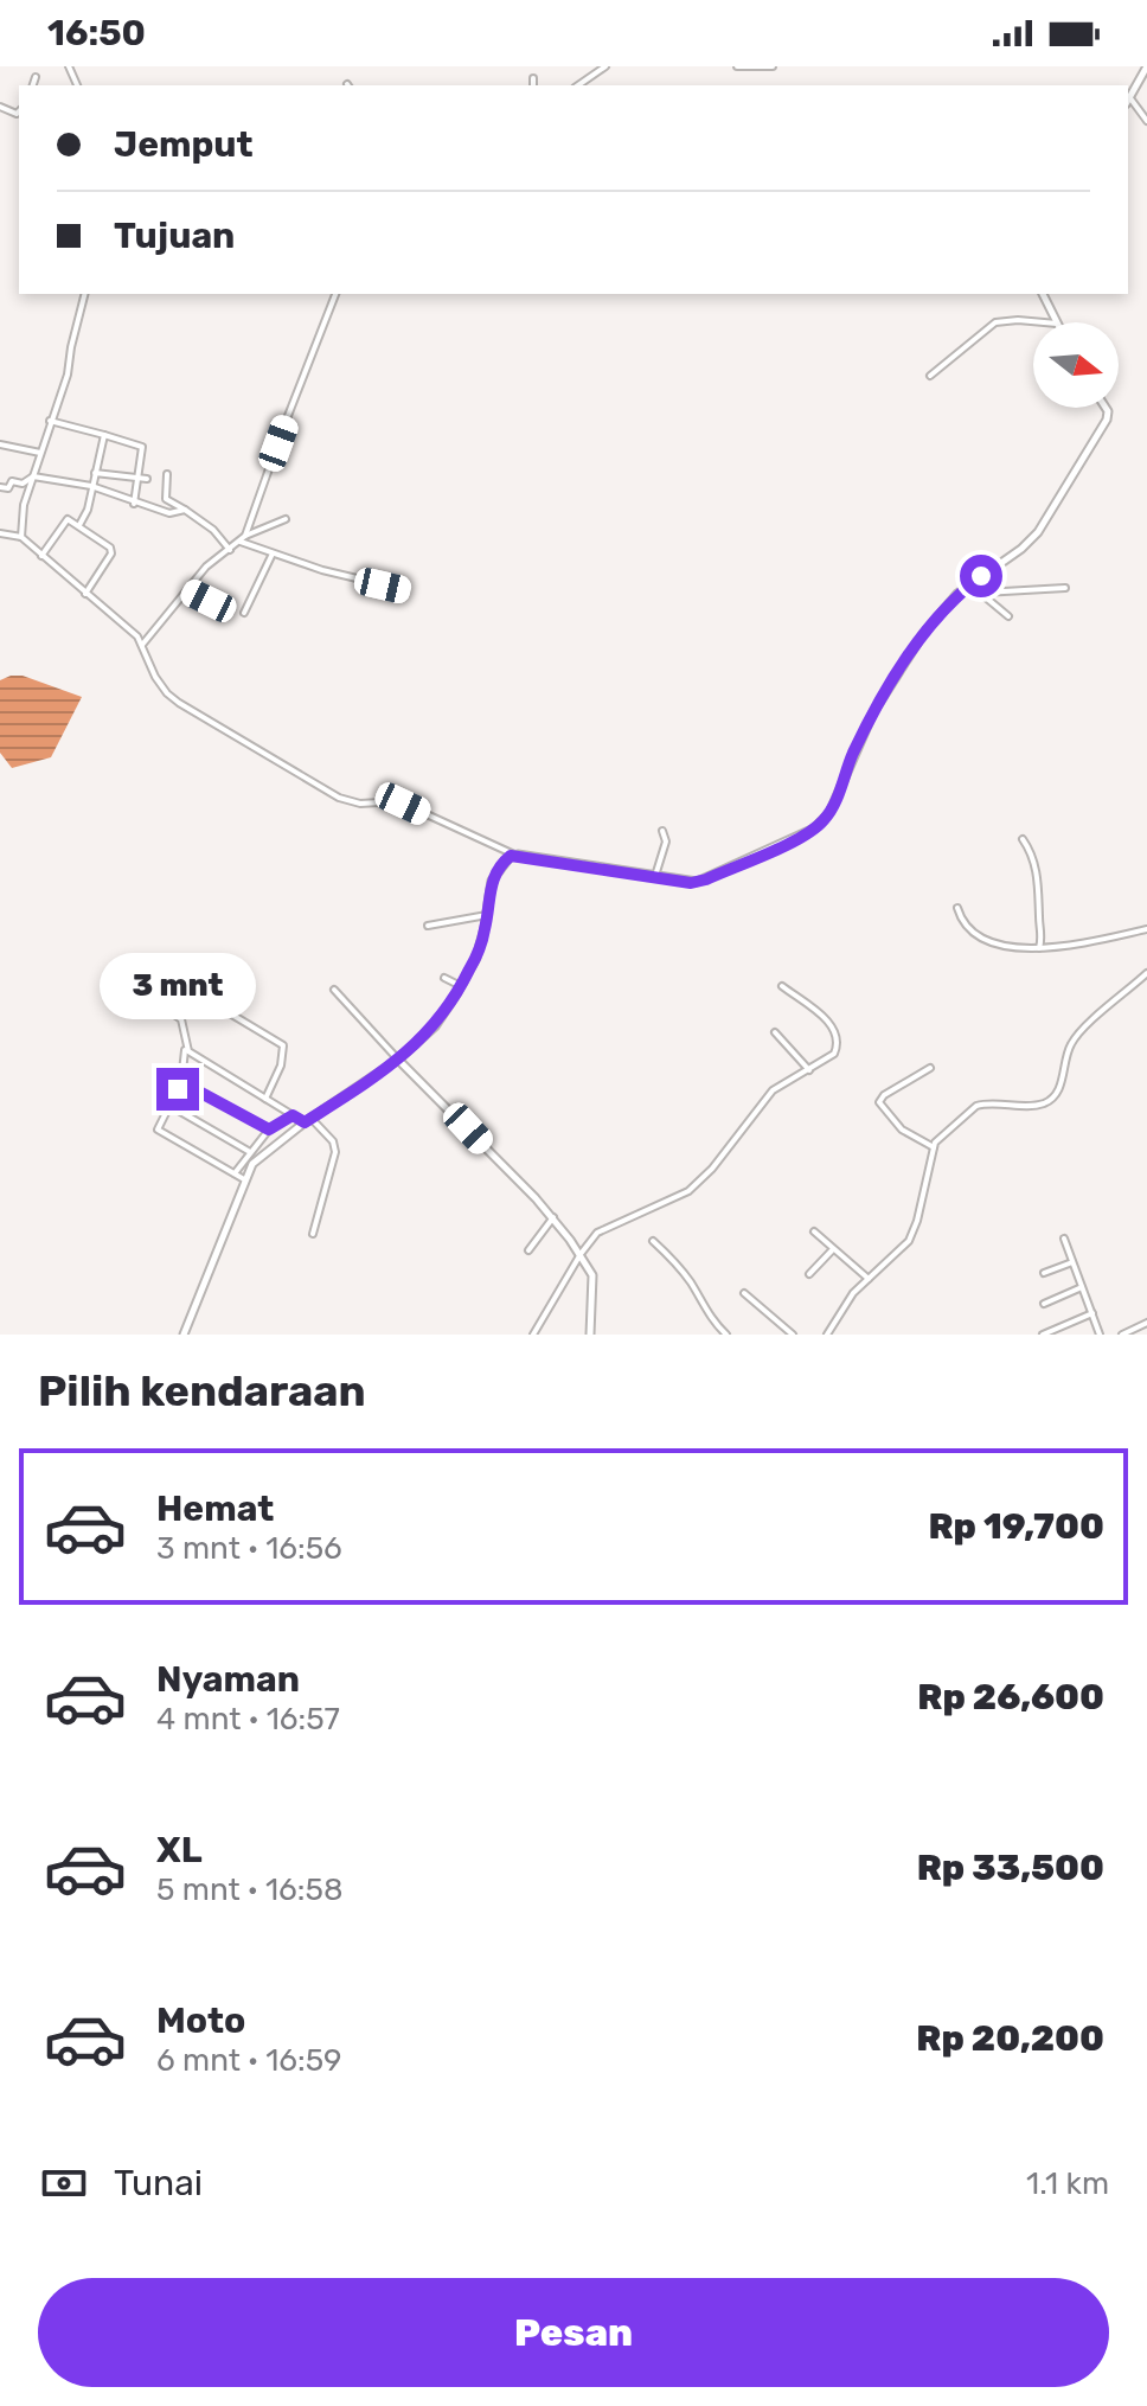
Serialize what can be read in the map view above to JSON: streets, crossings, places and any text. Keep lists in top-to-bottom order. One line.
{"north":"right","page":{"status":"16:50","banner":["Jemput","Tujuan"],"bubble":"3 mnt","heading":"Pilih kendaraan","list":[{"name":"Hemat","note":"3 mnt · 16:56","value":"Rp 19,700"},{"name":"Nyaman","note":"4 mnt · 16:57","value":"Rp 26,600"},{"name":"XL","note":"5 mnt · 16:58","value":"Rp 33,500"},{"name":"Moto","note":"6 mnt · 16:59","value":"Rp 20,200"}],"pay":["Tunai","1.1 km"],"buttons":"Pesan"}}
